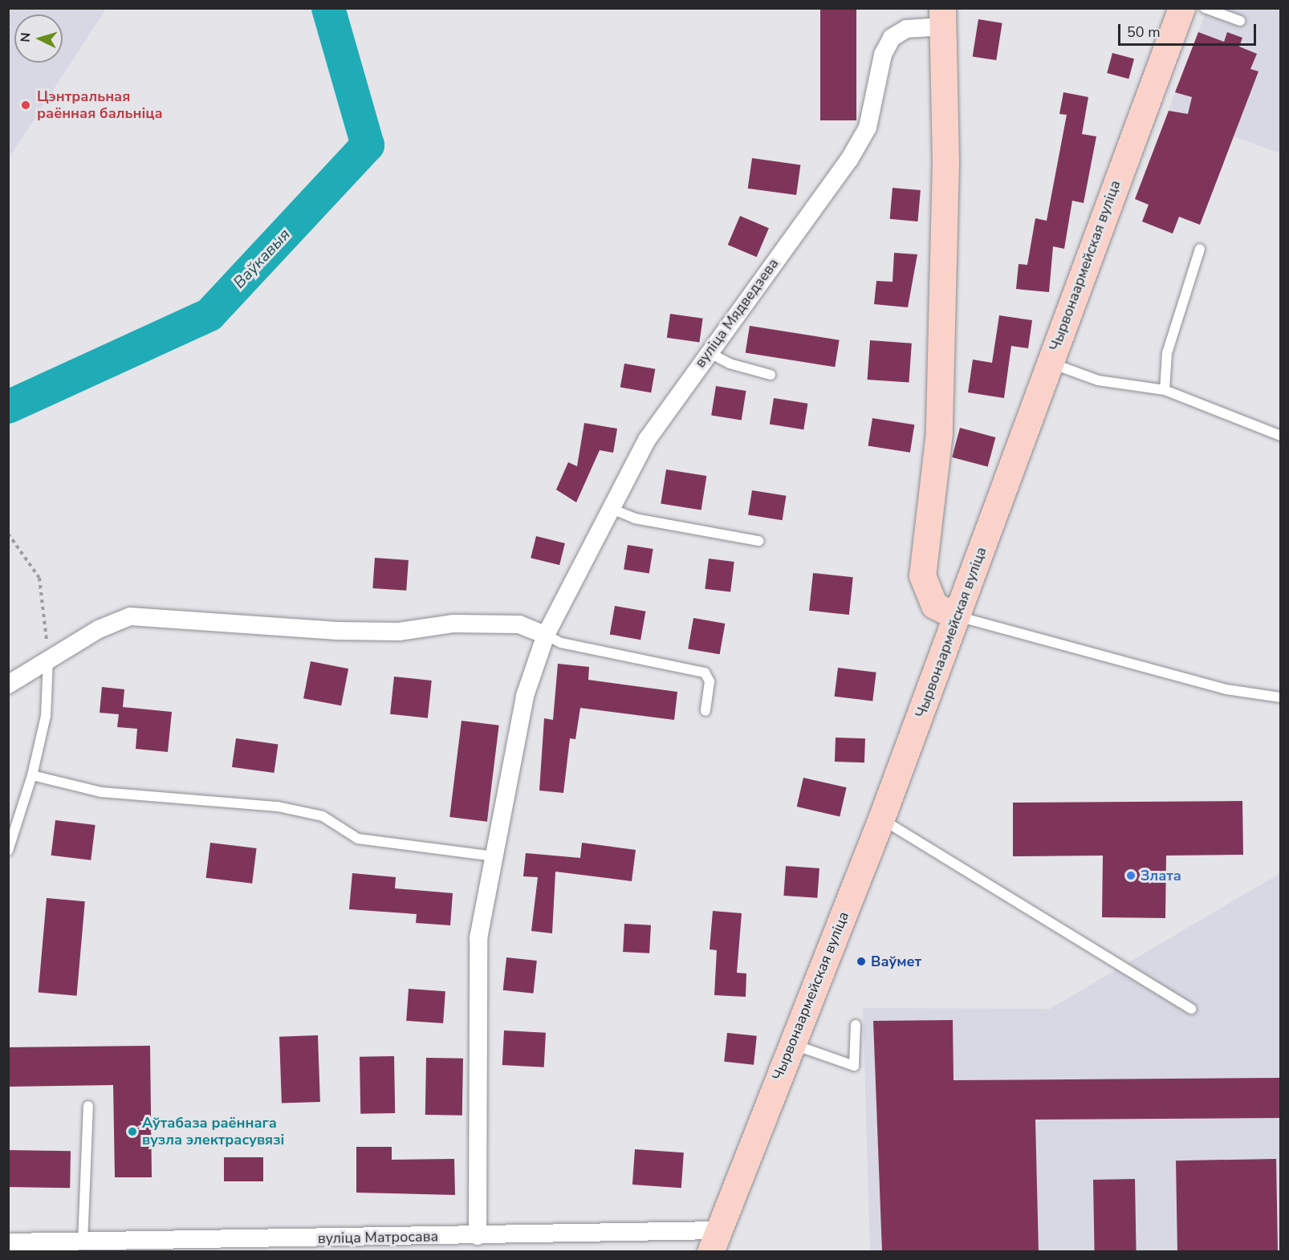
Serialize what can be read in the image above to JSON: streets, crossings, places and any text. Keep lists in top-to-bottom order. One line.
{"streets":{"street":["Чырвонаармейская вуліца","вуліца Мядведзева","вуліца Матросава"]},"crossings":[["Чырвонаармейская вуліца","вуліца Мядведзева"],["Чырвонаармейская вуліца","вуліца Матросава"],["вуліца Мядведзева","вуліца Матросава"]],"water":["Ваўкавыя"],"places":["Цэнтральная раённая бальніца","Злата","Ваўмет","Аўтабаза раённага вузла электрасувязі"],"scale_bar":"50 m","north":"left"}
